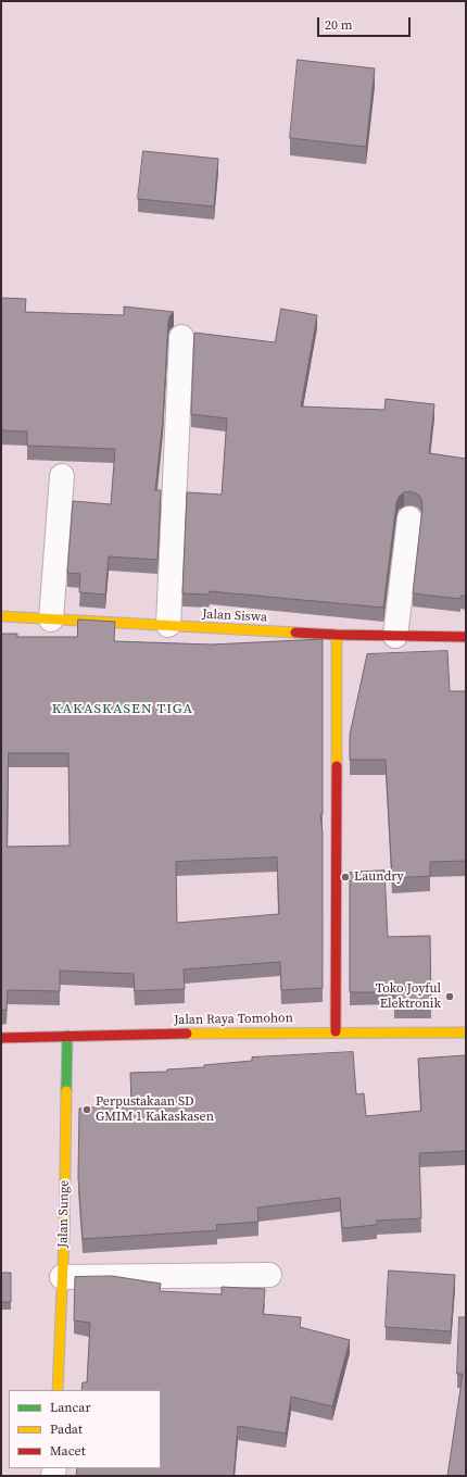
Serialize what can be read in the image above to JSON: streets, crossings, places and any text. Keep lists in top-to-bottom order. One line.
{"streets":{"main road":["Jalan Siswa","Jalan Raya Tomohon","Jalan Sunge"]},"crossings":[["Jalan Raya Tomohon","Jalan Sunge"]],"districts":["KAKASKASEN TIGA"],"places":["Laundry","Toko Joyful Elektronik","Perpustakaan SD GMIM 1 Kakaskasen"],"legend":["Lancar","Padat","Macet"],"scale_bar":"20 m"}
